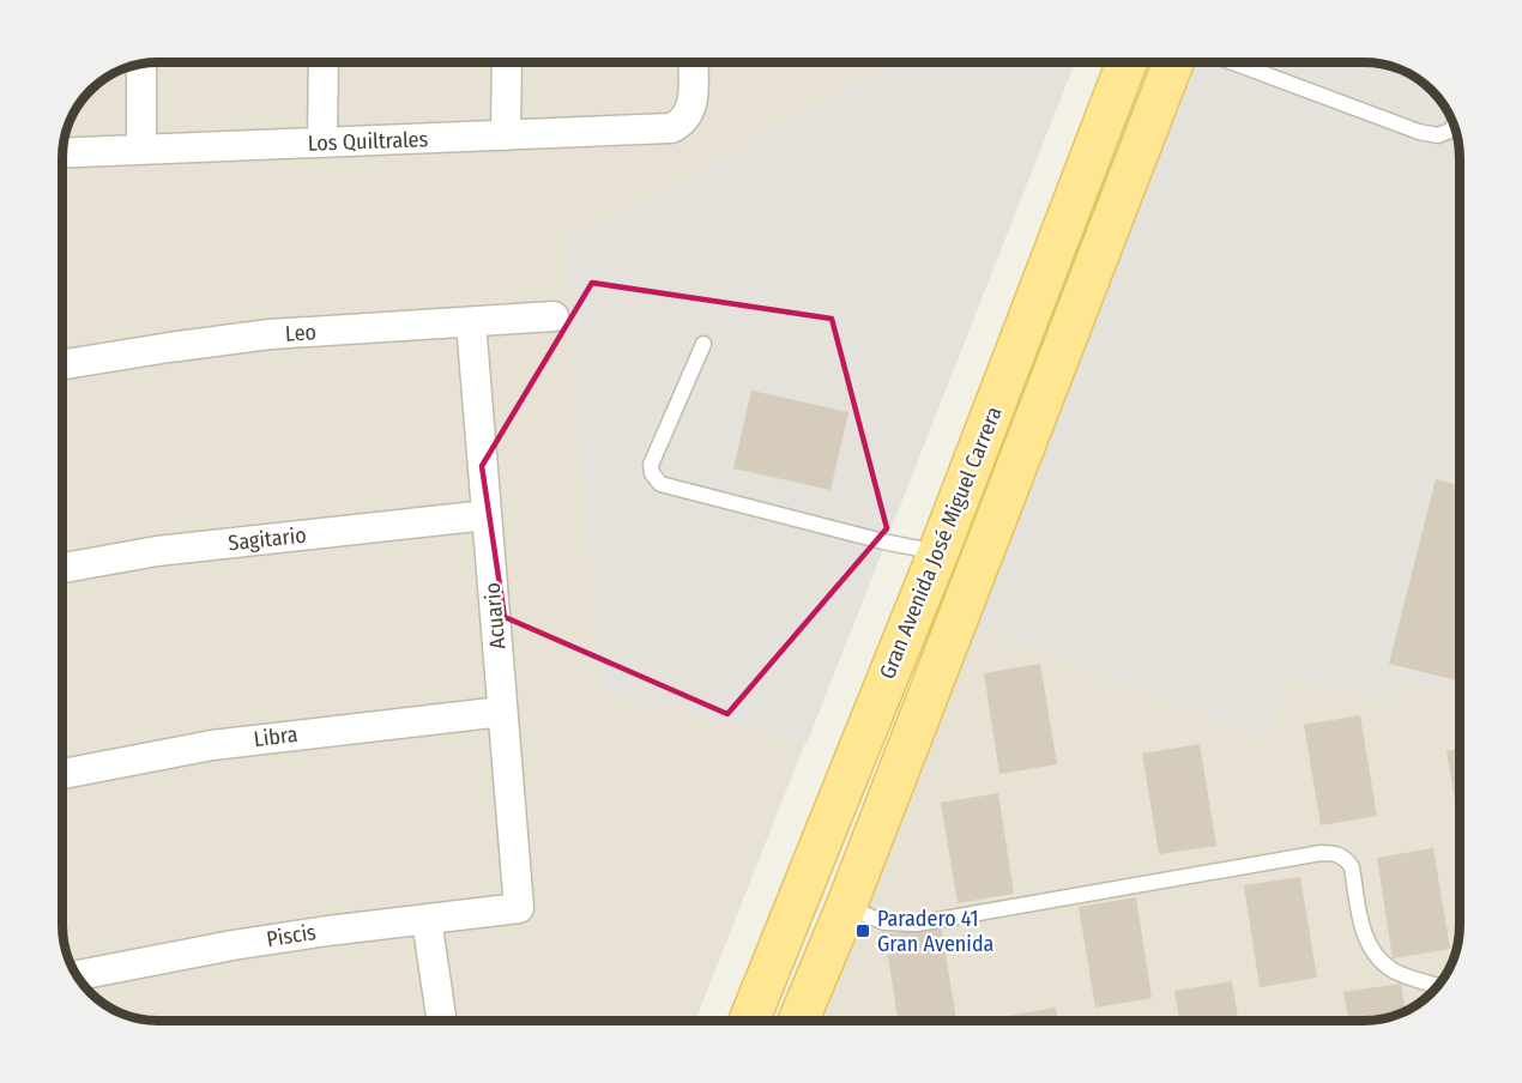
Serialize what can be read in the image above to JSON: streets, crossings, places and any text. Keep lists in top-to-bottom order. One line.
{"streets":{"main road":["Gran Avenida José Miguel Carrera"],"street":["Los Quiltrales","Leo","Sagitario","Acuario","Libra","Piscis"]},"crossings":[["Leo","Acuario"],["Sagitario","Acuario"],["Acuario","Libra"],["Acuario","Piscis"]],"places":{"transit":["Paradero 41 Gran Avenida"]}}
